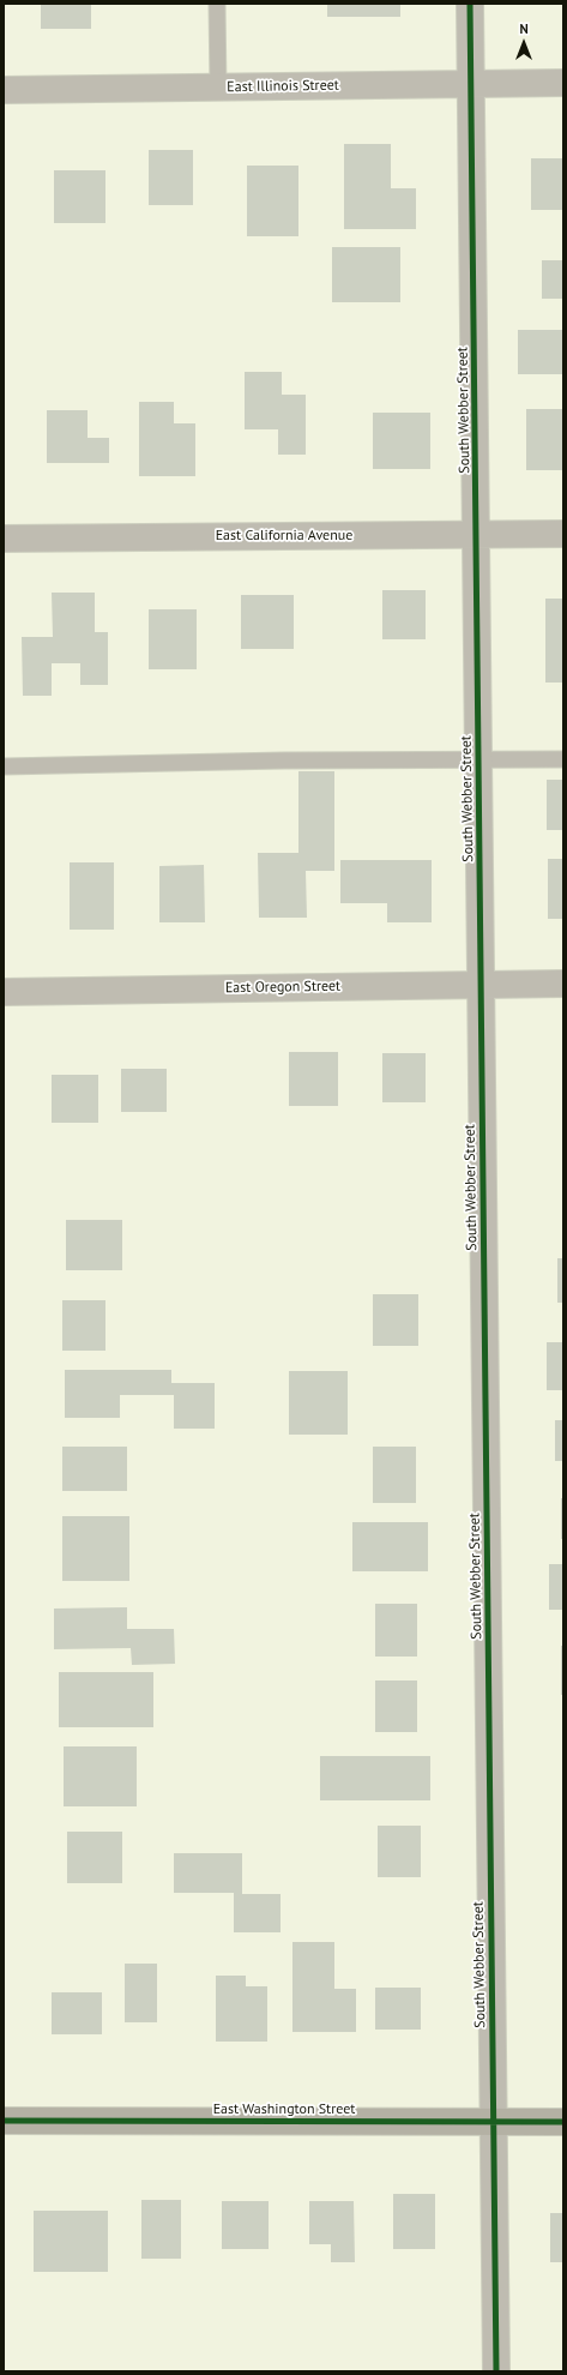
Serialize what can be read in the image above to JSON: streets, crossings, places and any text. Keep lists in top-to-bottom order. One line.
{"streets":{"main road":["East Washington Street"],"street":["East Illinois Street","South Webber Street","East California Avenue","East Oregon Street"]},"crossings":[["East Illinois Street","South Webber Street"],["South Webber Street","East California Avenue"],["South Webber Street","East Oregon Street"],["South Webber Street","East Washington Street"]],"north":"top"}
